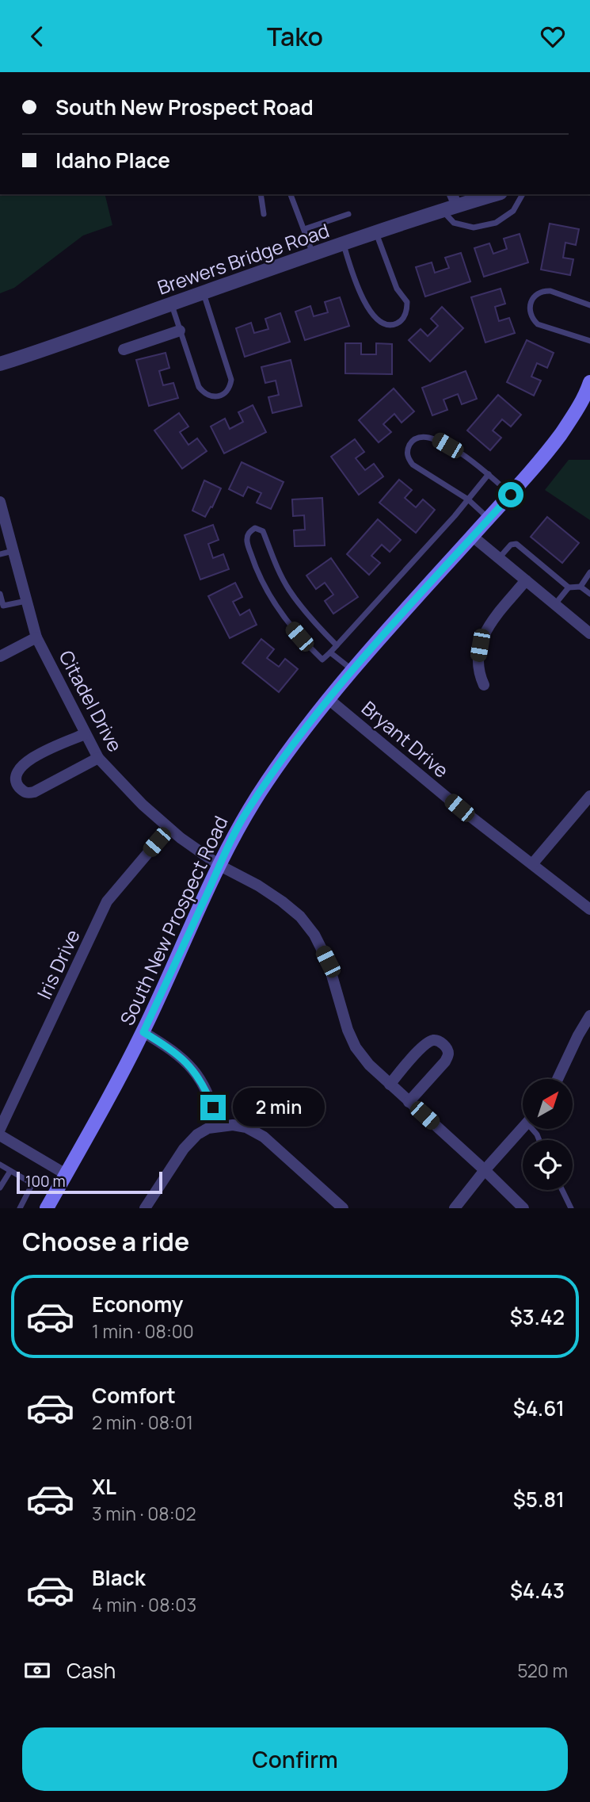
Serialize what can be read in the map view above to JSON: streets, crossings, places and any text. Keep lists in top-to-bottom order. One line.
{"streets":{"main road":["South New Prospect Road"],"street":["Brewers Bridge Road","Citadel Drive","Bryant Drive","Iris Drive"]},"crossings":[["Citadel Drive","South New Prospect Road"],["Citadel Drive","Iris Drive"],["Bryant Drive","South New Prospect Road"]],"scale_bar":"100 m","north":"top right","page":{"header":"Tako","banner":["South New Prospect Road","Idaho Place"],"bubble":"2 min","scale":"100 m","heading":"Choose a ride","list":[{"name":"Economy","note":"1 min · 08:00","value":"$3.42"},{"name":"Comfort","note":"2 min · 08:01","value":"$4.61"},{"name":"XL","note":"3 min · 08:02","value":"$5.81"},{"name":"Black","note":"4 min · 08:03","value":"$4.43"}],"pay":["Cash","520 m"],"buttons":"Confirm"}}
